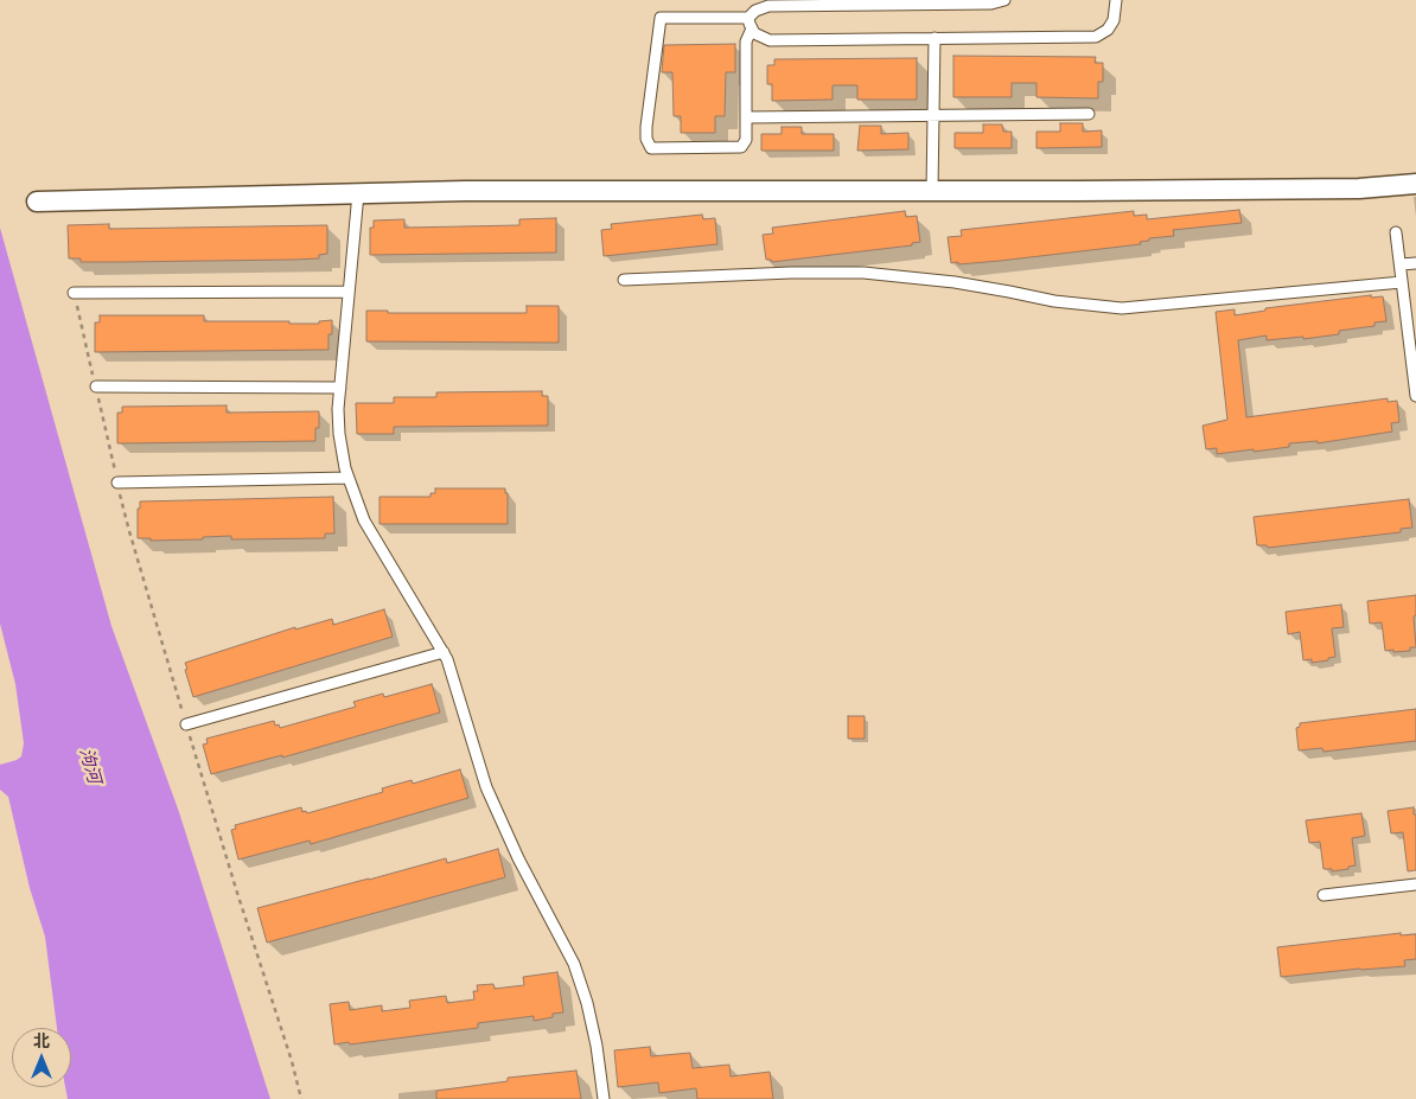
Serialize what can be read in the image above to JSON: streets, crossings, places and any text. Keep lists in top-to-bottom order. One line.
{"water":["泃河"],"north":"top"}
